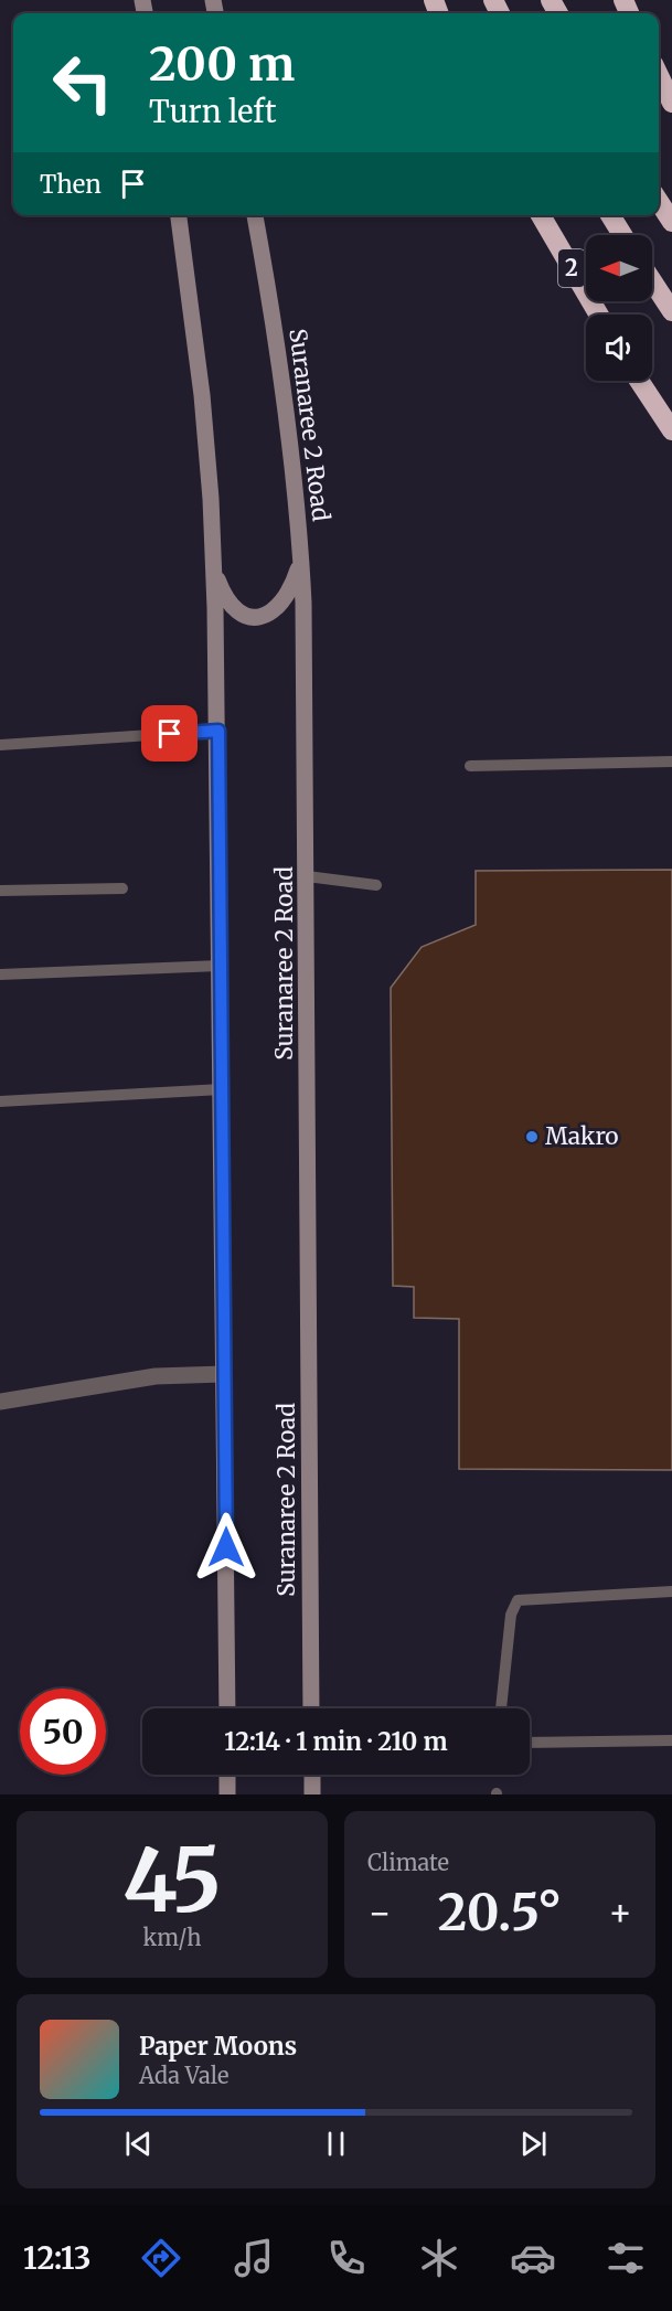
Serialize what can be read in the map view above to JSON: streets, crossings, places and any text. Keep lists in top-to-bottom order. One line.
{"streets":{"highway":["2"],"main road":["Suranaree 2 Road"]},"places":["Makro"],"north":"left","page":{"turn":["200 m","Turn left"],"then":"Then","limit":"50","trip":"12:14 · 1 min · 210 m","tile":[["45","km/h"],"Climate"],"heat":["−","20.5°","+"],"song":["Paper Moons","Ada Vale"],"tabs":"12:13"}}
